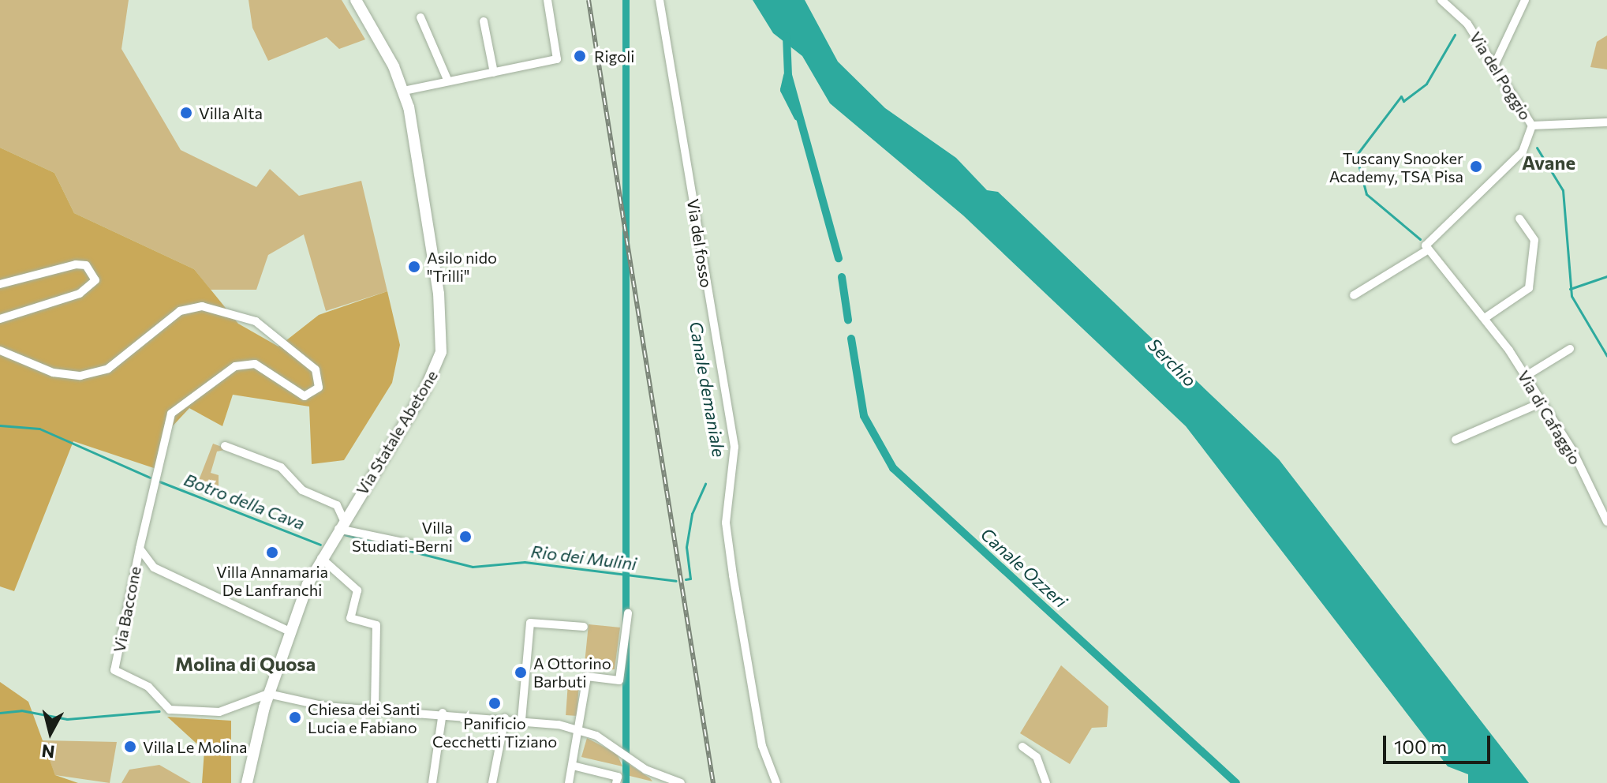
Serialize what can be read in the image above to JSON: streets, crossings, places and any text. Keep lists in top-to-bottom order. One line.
{"streets":{"main road":["Via Statale Abetone"],"street":["Via del Poggio","Via del fosso","Via di Cafaggio","Via Baccone"]},"crossings":[["Via Statale Abetone","Via Baccone"]],"districts":["Avane","Molina di Quosa"],"water":["Serchio","Canale demaniale","Botro della Cava","Rio dei Mulini","Canale Ozzeri"],"places":["Rigoli","Villa Alta","Tuscany Snooker Academy, TSA Pisa","Asilo nido \"Trilli\"","Villa Studiati-Berni","Villa Annamaria De Lanfranchi","A Ottorino Barbuti","Panificio Cecchetti Tiziano","Chiesa dei Santi Lucia e Fabiano","Villa Le Molina"],"scale_bar":"100 m","north":"bottom"}
